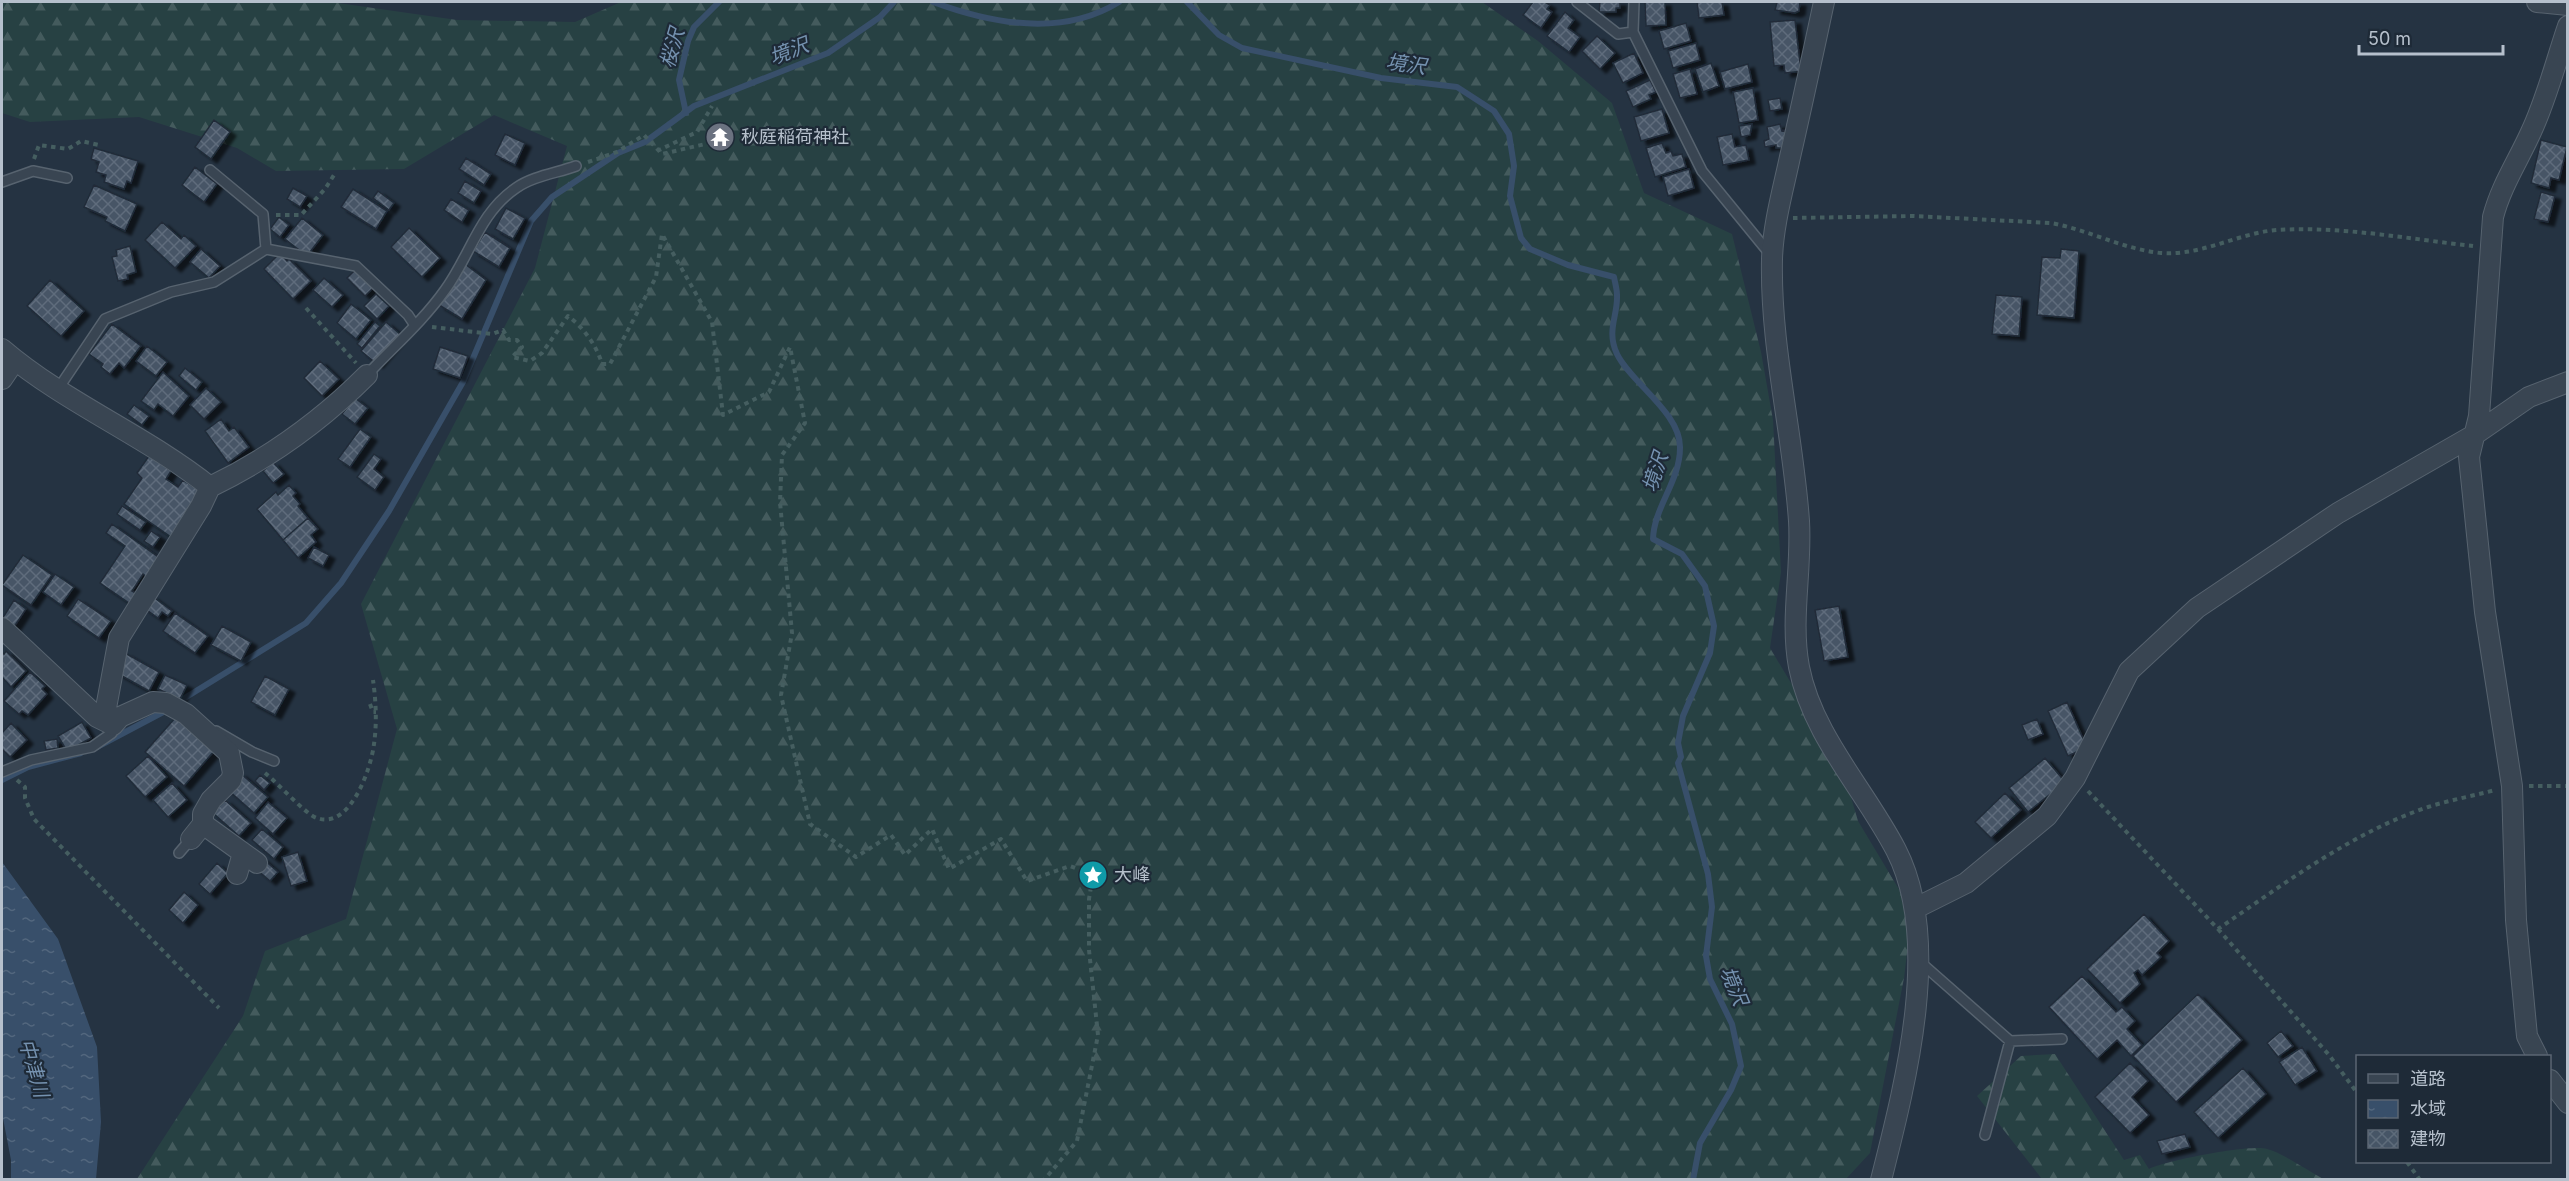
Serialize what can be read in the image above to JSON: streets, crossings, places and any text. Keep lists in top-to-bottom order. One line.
{"water":["桜沢","境沢","中津川"],"places":{"temple":["秋庭稲荷神社"],"place":["大峰"]},"legend":["道路","水域","建物"],"scale_bar":"50 m"}
